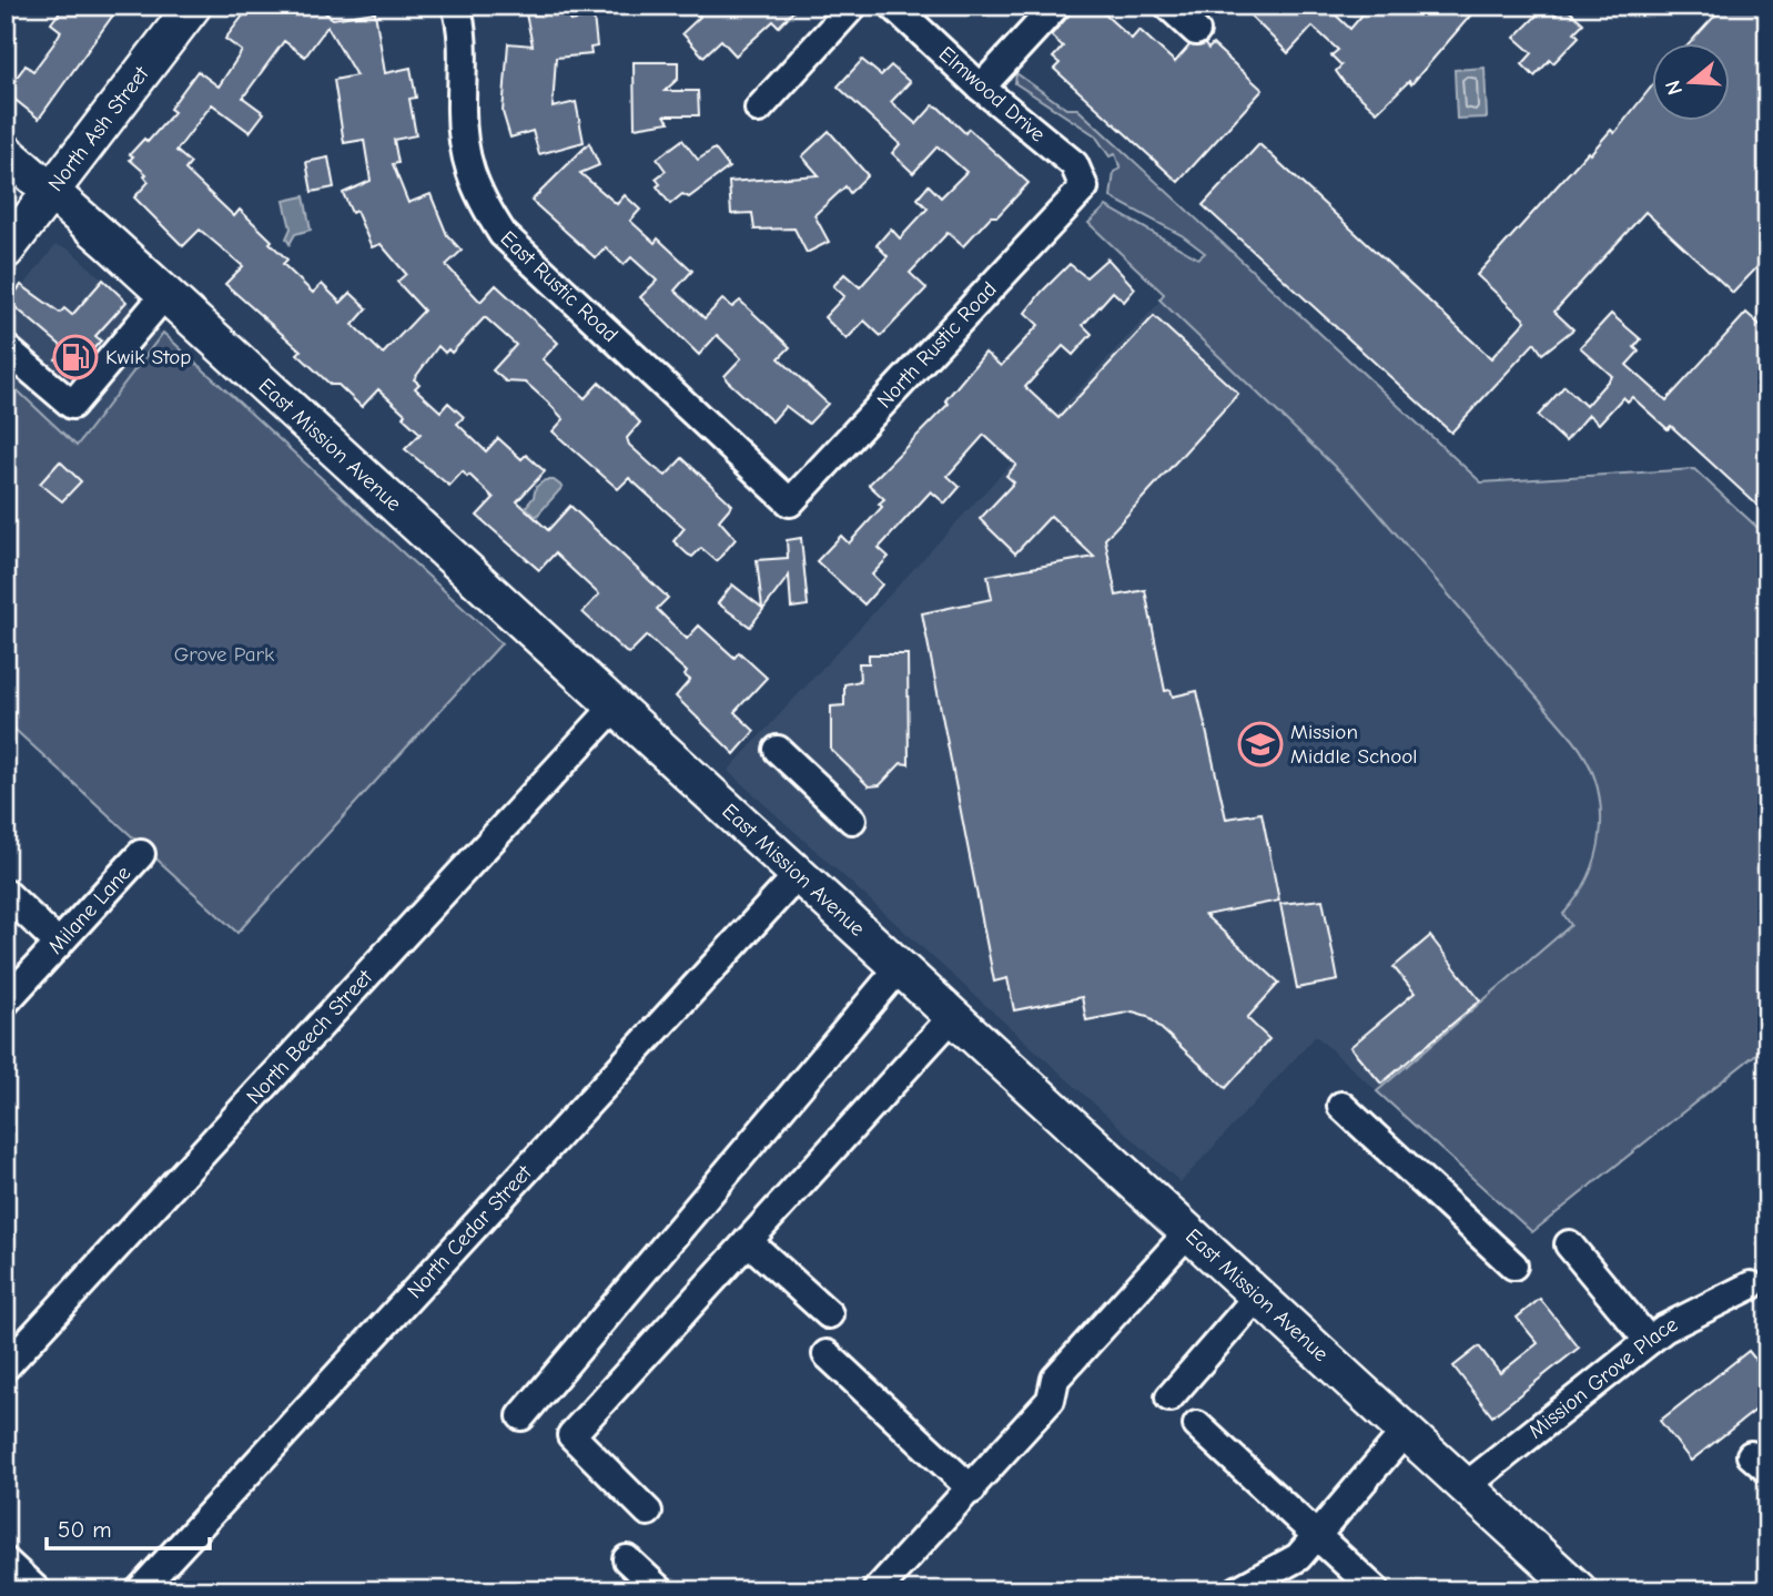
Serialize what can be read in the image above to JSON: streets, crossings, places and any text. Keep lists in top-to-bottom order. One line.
{"streets":{"main road":["North Ash Street","East Mission Avenue"],"street":["Elmwood Drive","East Rustic Road","North Rustic Road","Milane Lane","North Beech Street","North Cedar Street","Mission Grove Place"]},"crossings":[["Elmwood Drive","North Rustic Road"],["North Ash Street","East Mission Avenue"],["East Rustic Road","North Rustic Road"],["East Mission Avenue","North Beech Street"],["East Mission Avenue","North Cedar Street"],["East Mission Avenue","Mission Grove Place"]],"parks":["Grove Park"],"places":{"fuel station":["Kwik Stop"],"school or university":["Mission Middle School"]},"scale_bar":"50 m","north":"left"}
